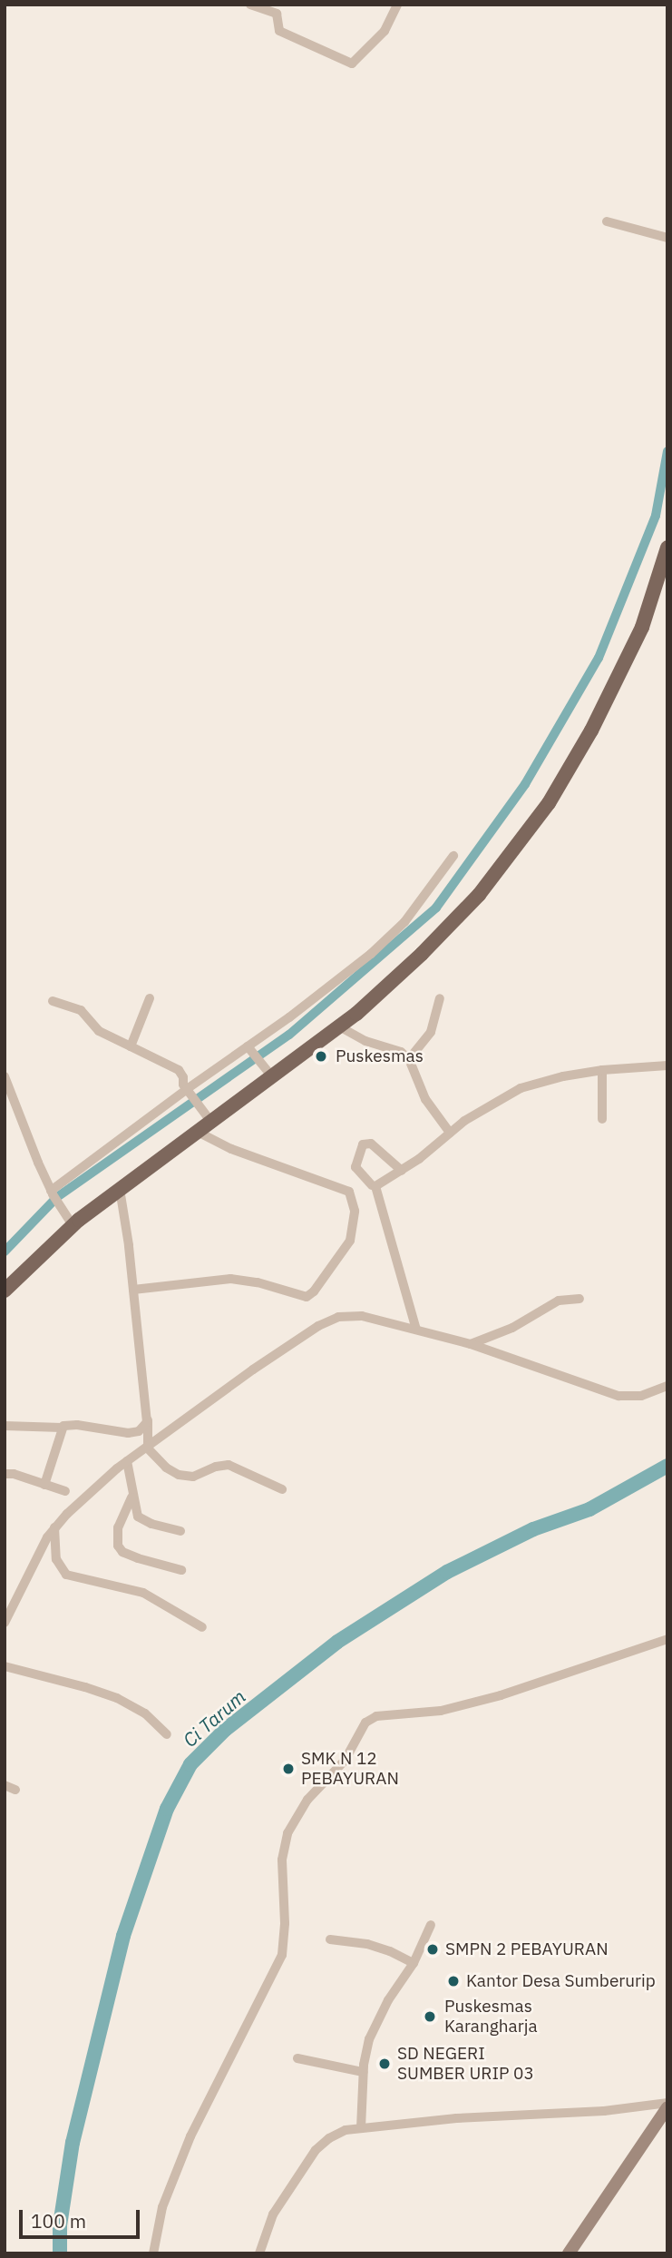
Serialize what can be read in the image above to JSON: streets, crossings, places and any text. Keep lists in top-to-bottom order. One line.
{"water":["Ci Tarum"],"places":["Puskesmas","SMK N 12 PEBAYURAN","SMPN 2 PEBAYURAN","Kantor Desa Sumberurip","Puskesmas Karangharja","SD NEGERI SUMBER URIP 03"],"scale_bar":"100 m"}
